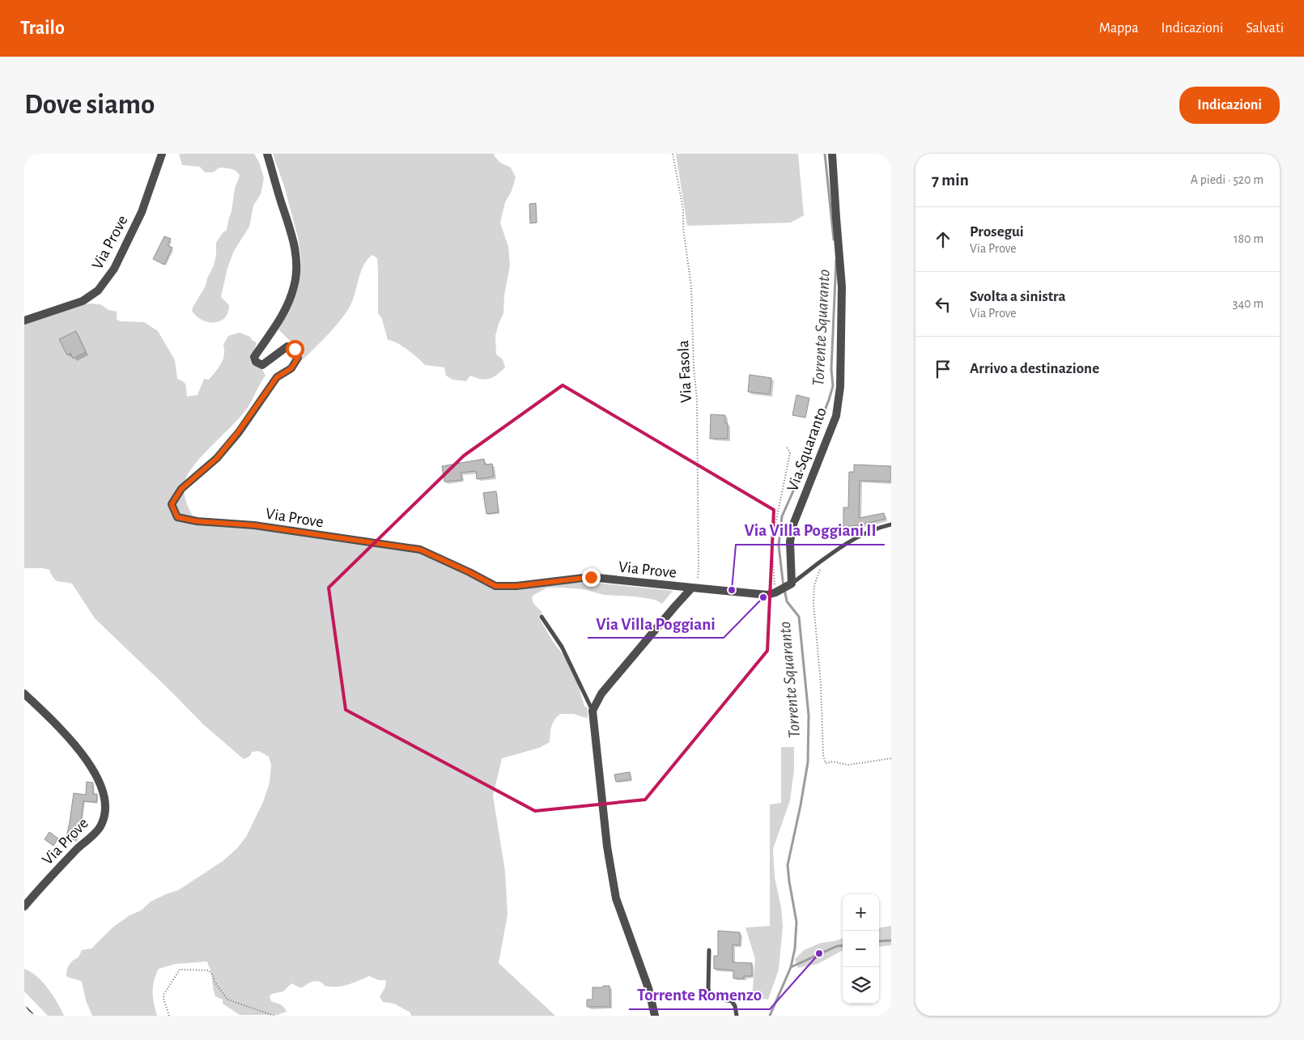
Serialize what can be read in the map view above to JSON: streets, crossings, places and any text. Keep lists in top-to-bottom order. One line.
{"streets":{"street":["Via Prove","Via Squaranto"],"path":["Via Fasola"]},"crossings":[["Via Prove","Via Fasola"]],"water":["Torrente Squaranto"],"places":["Via Villa Poggiani II","Via Villa Poggiani","Torrente Romenzo"],"page":{"header":"Trailo","nav":["Mappa","Indicazioni","Salvati"],"buttons":"Indicazioni","title":"Dove siamo","heading":["7 min","A piedi · 520 m"],"list":[["Prosegui","Via Prove","180 m"],["Svolta a sinistra","Via Prove","340 m"],"Arrivo a destinazione"],"map_buttons":["+","−"]}}
